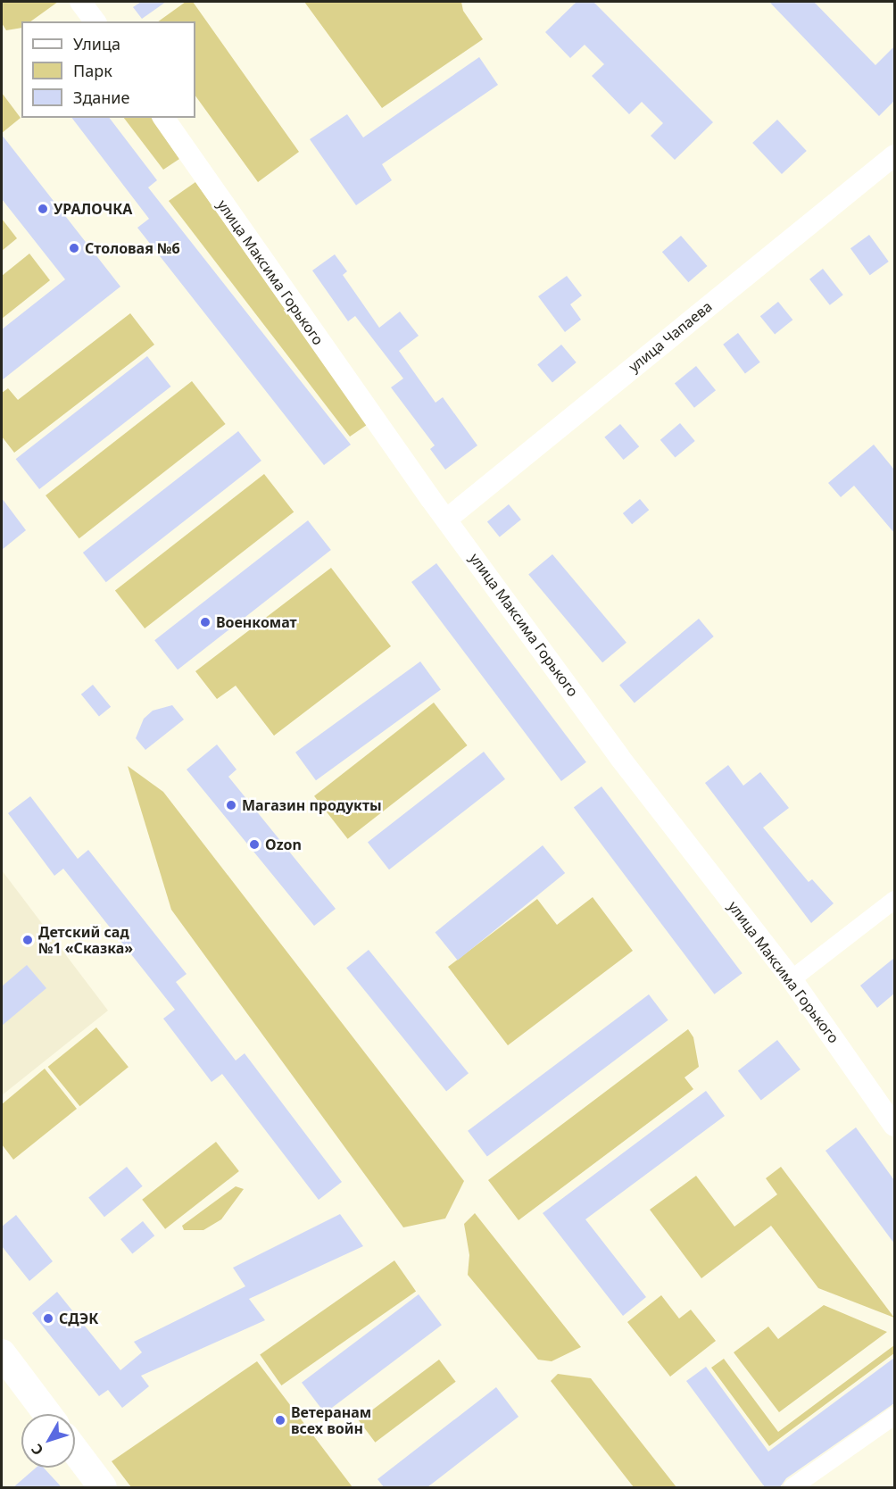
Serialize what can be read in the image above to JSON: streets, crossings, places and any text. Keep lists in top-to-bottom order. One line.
{"streets":{"street":["улица Максима Горького","улица Чапаева"]},"crossings":[["улица Максима Горького","улица Чапаева"]],"places":["УРАЛОЧКА","Столовая №6","Военкомат","Магазин продукты","Ozon","Детский сад №1 «Сказка»","СДЭК","Ветеранам всех войн"],"legend":["Улица","Парк","Здание"],"north":"bottom left"}
